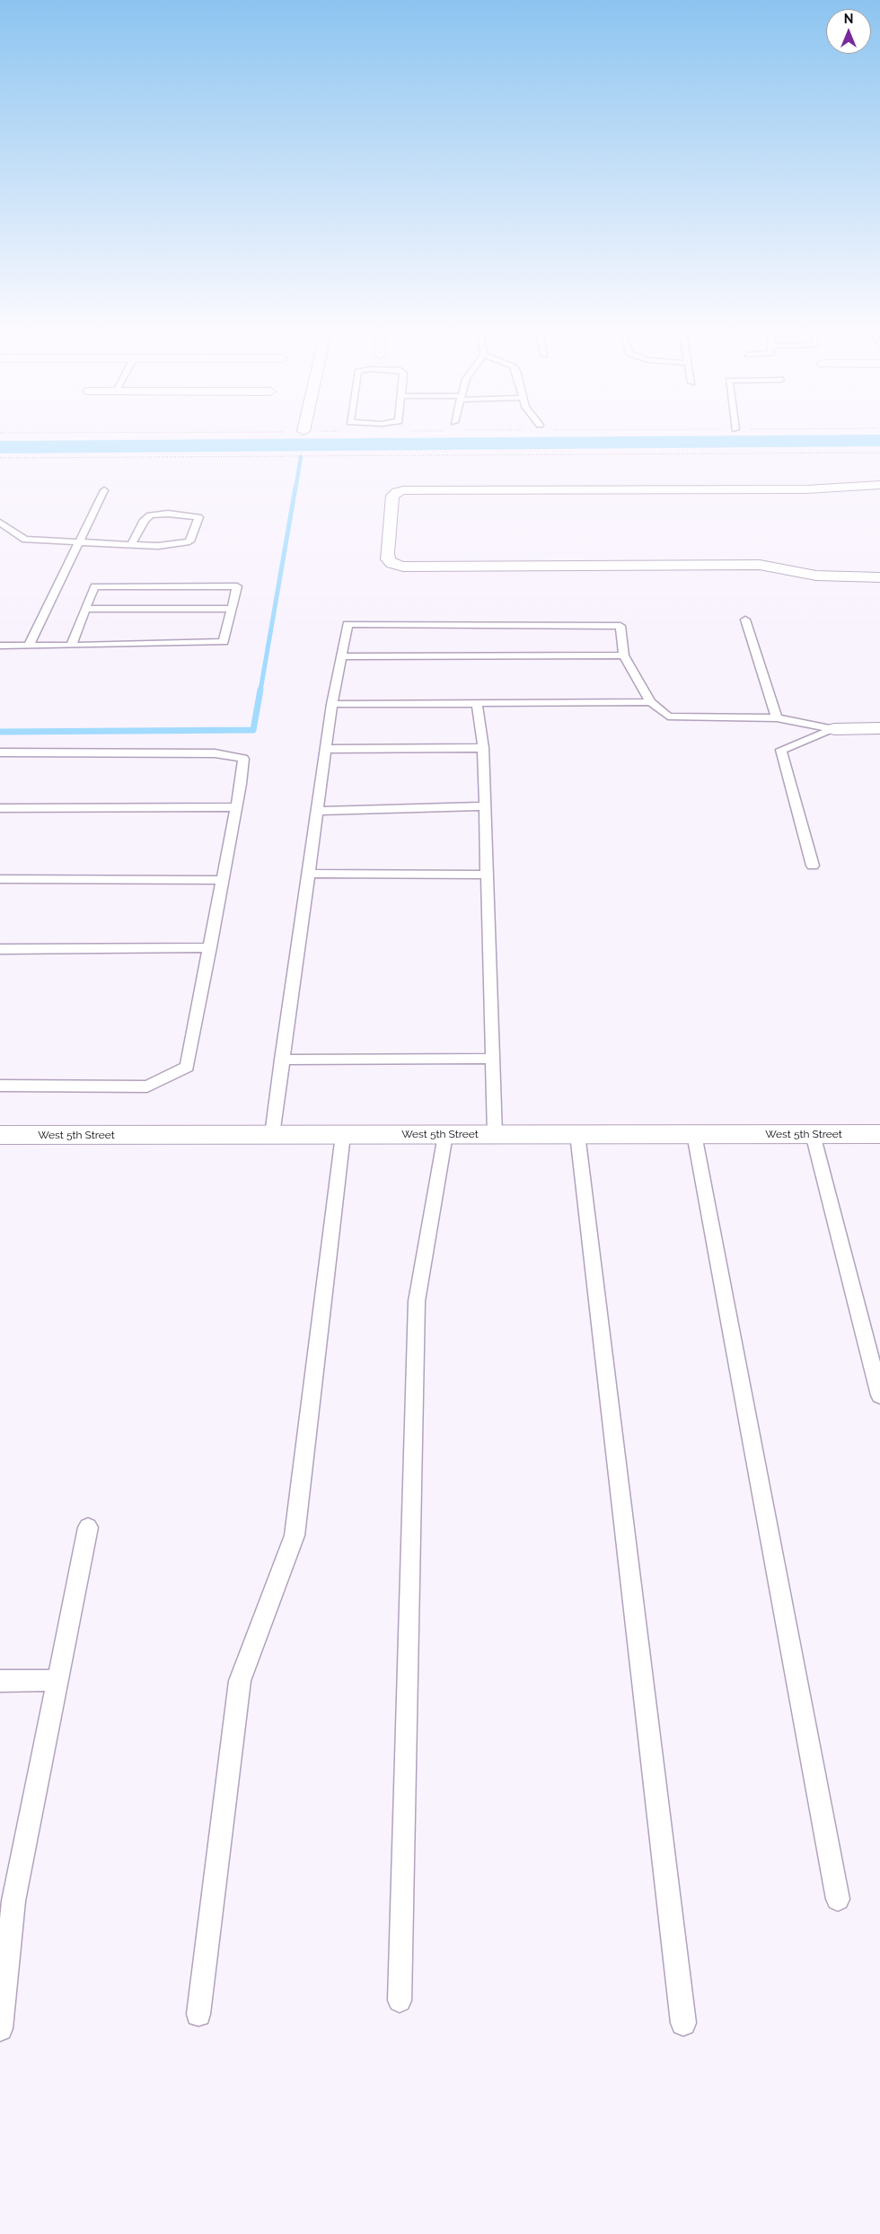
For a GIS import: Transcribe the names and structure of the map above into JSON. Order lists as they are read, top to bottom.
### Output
{
  "streets": {
    "street": ["West 5th Street"]
  },
  "north": "top"
}
